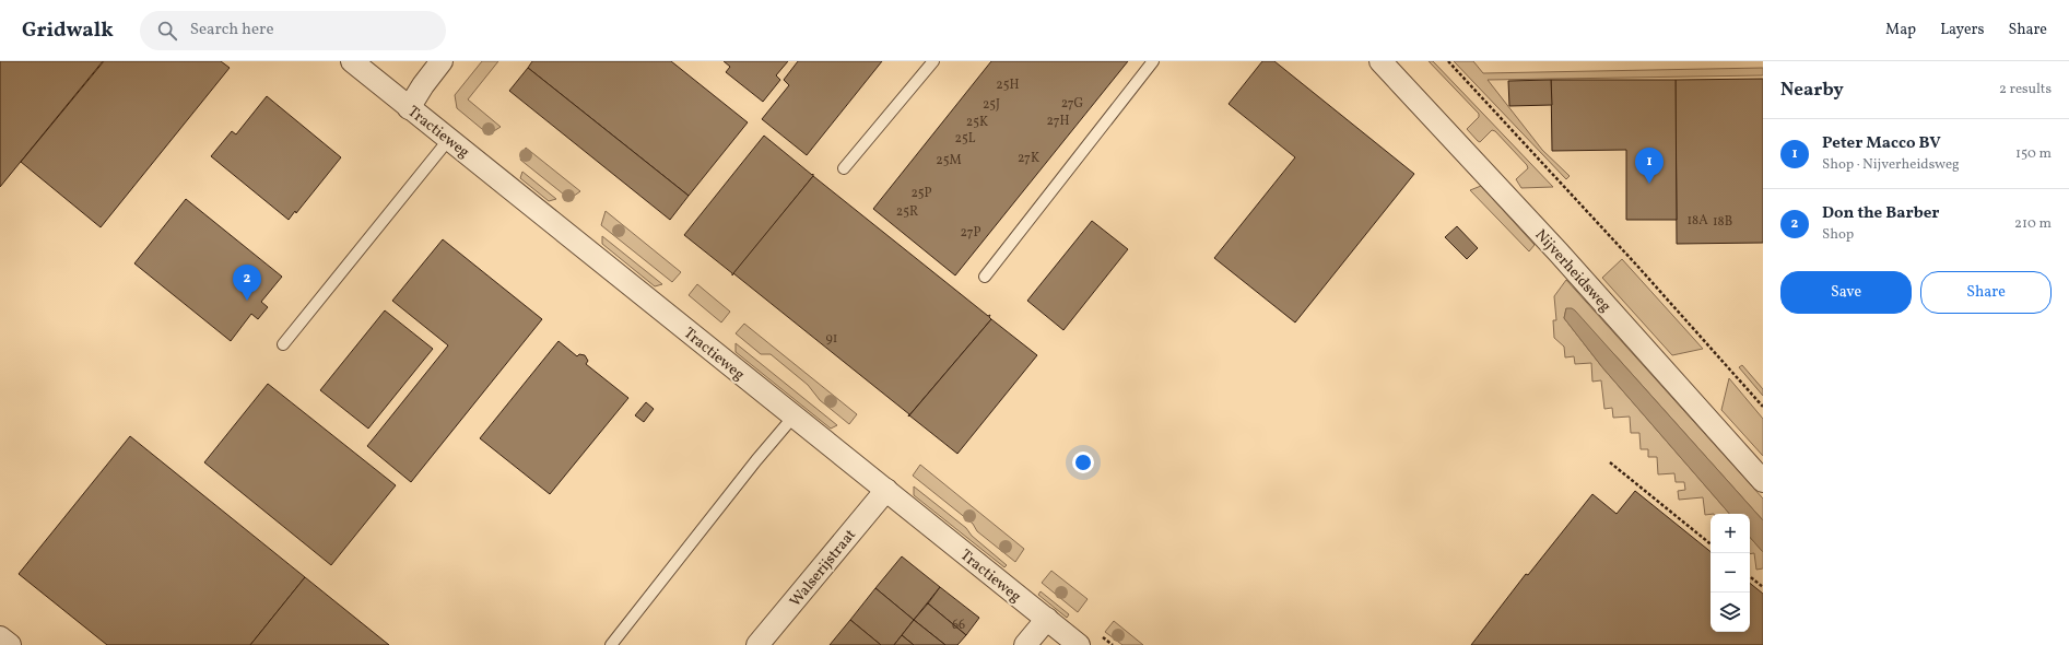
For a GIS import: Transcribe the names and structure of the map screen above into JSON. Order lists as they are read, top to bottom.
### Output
{
  "streets": {
    "street": ["Tractieweg", "Nijverheidsweg", "Walserijstraat"]
  },
  "crossings": [
    ["Tractieweg", "Walserijstraat"]
  ],
  "house_numbers": [
    "25H",
    "27G",
    "25J",
    "27H",
    "25K",
    "25L",
    "27K",
    "25M",
    "25P",
    "25R",
    "18A",
    "18B",
    "27P",
    "91",
    "66"
  ],
  "page": {
    "header": "Gridwalk",
    "search": "Search here",
    "nav": ["Map", "Layers", "Share"],
    "heading": ["Nearby", "2 results"],
    "list": [
      {
        "mark": "1",
        "name": "Peter Macco BV",
        "note": "Shop · Nijverheidsweg",
        "value": "150 m"
      },
      {
        "mark": "2",
        "name": "Don the Barber",
        "note": "Shop",
        "value": "210 m"
      }
    ],
    "pins": ["1", "2"],
    "buttons": ["Save", "Share"],
    "map_buttons": ["+", "−"]
  }
}
